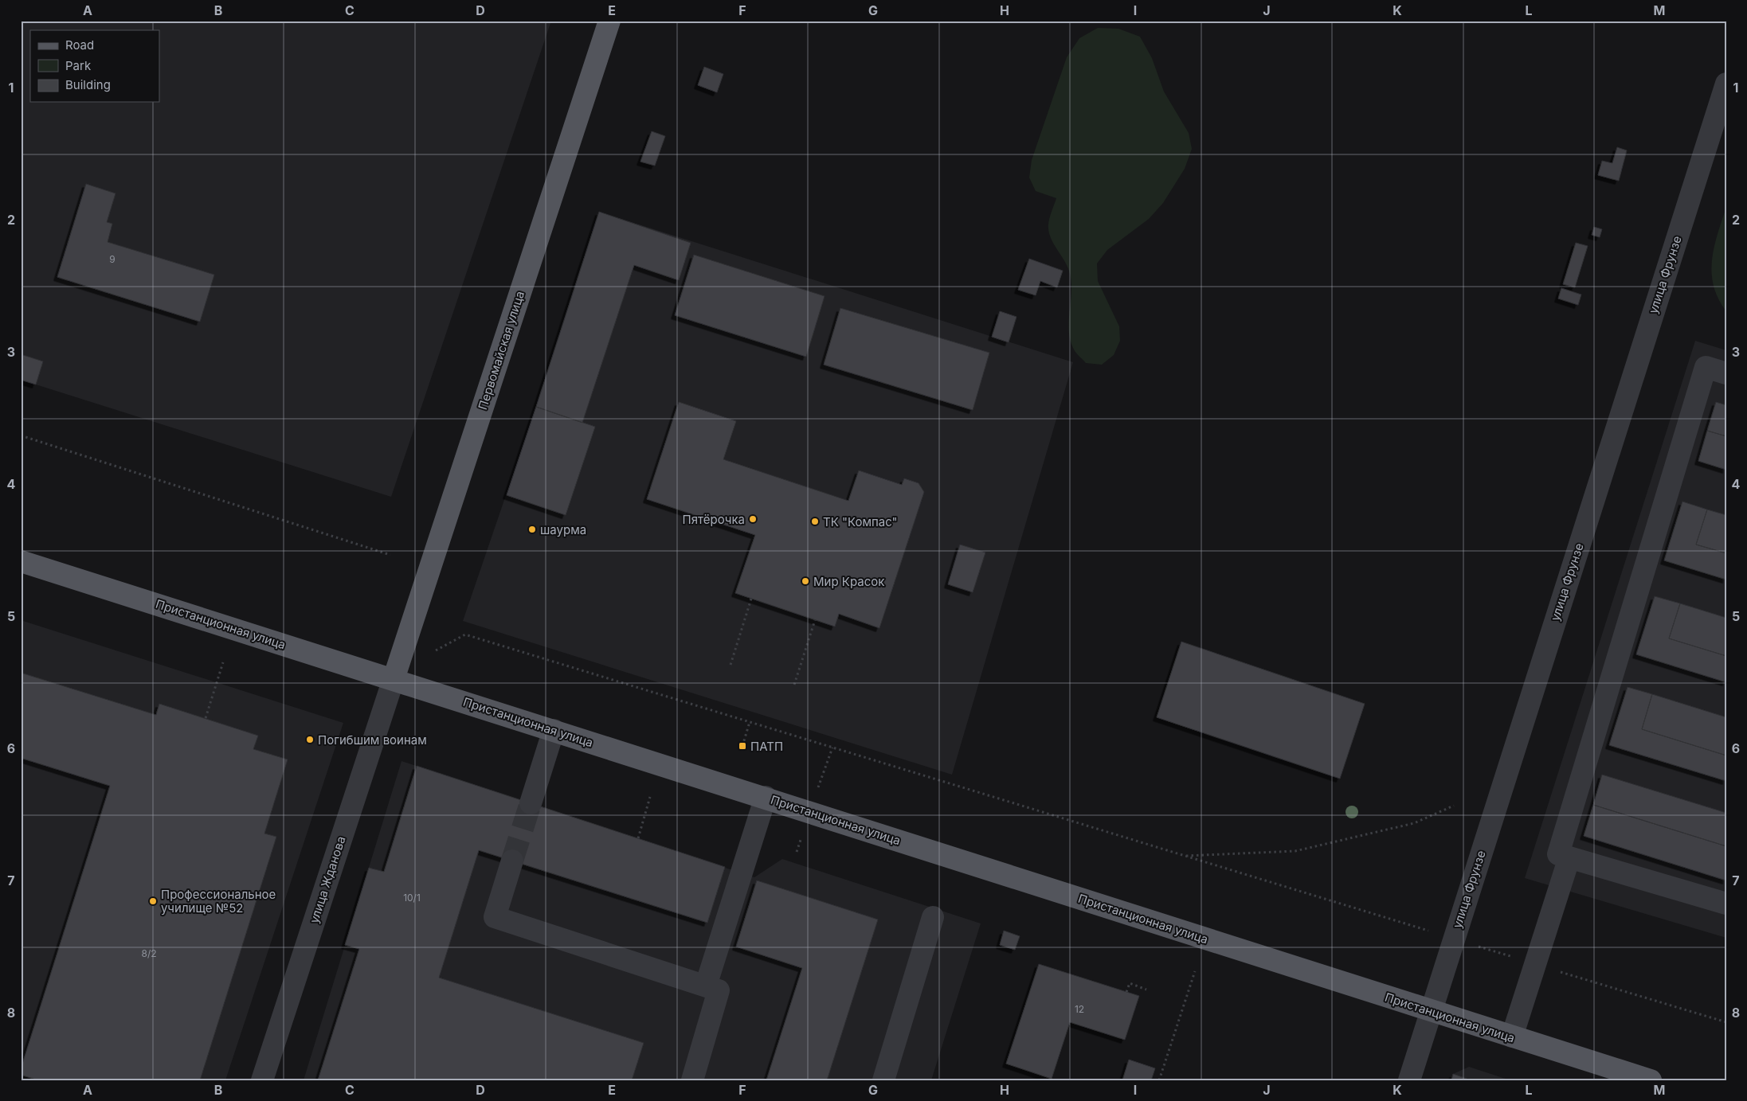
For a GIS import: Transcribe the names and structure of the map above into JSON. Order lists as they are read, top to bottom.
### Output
{
  "streets": {
    "main road": ["Первомайская улица", "Пристанционная улица"],
    "street": ["улица Фрунзе", "улица Жданова"]
  },
  "crossings": [
    ["улица Фрунзе", "Пристанционная улица"],
    ["Первомайская улица", "Пристанционная улица"],
    ["Первомайская улица", "улица Жданова"],
    ["Пристанционная улица", "улица Жданова"]
  ],
  "places": {
    "other": [
      "Пятёрочка",
      "ТК \"Компас\"",
      "шаурма",
      "Мир Красок",
      "Погибшим воинам",
      "Профессиональное училище №52"
    ],
    "transit": ["ПАТП"]
  },
  "house_numbers": [
    "9",
    "10/1",
    "8/2",
    "12"
  ],
  "legend": ["Road", "Park", "Building"],
  "grid": {
    "columns": [
      "A",
      "B",
      "C",
      "D",
      "E",
      "F",
      "G",
      "H",
      "I",
      "J",
      "K",
      "L",
      "M"
    ],
    "rows": [
      "1",
      "2",
      "3",
      "4",
      "5",
      "6",
      "7",
      "8"
    ]
  }
}
